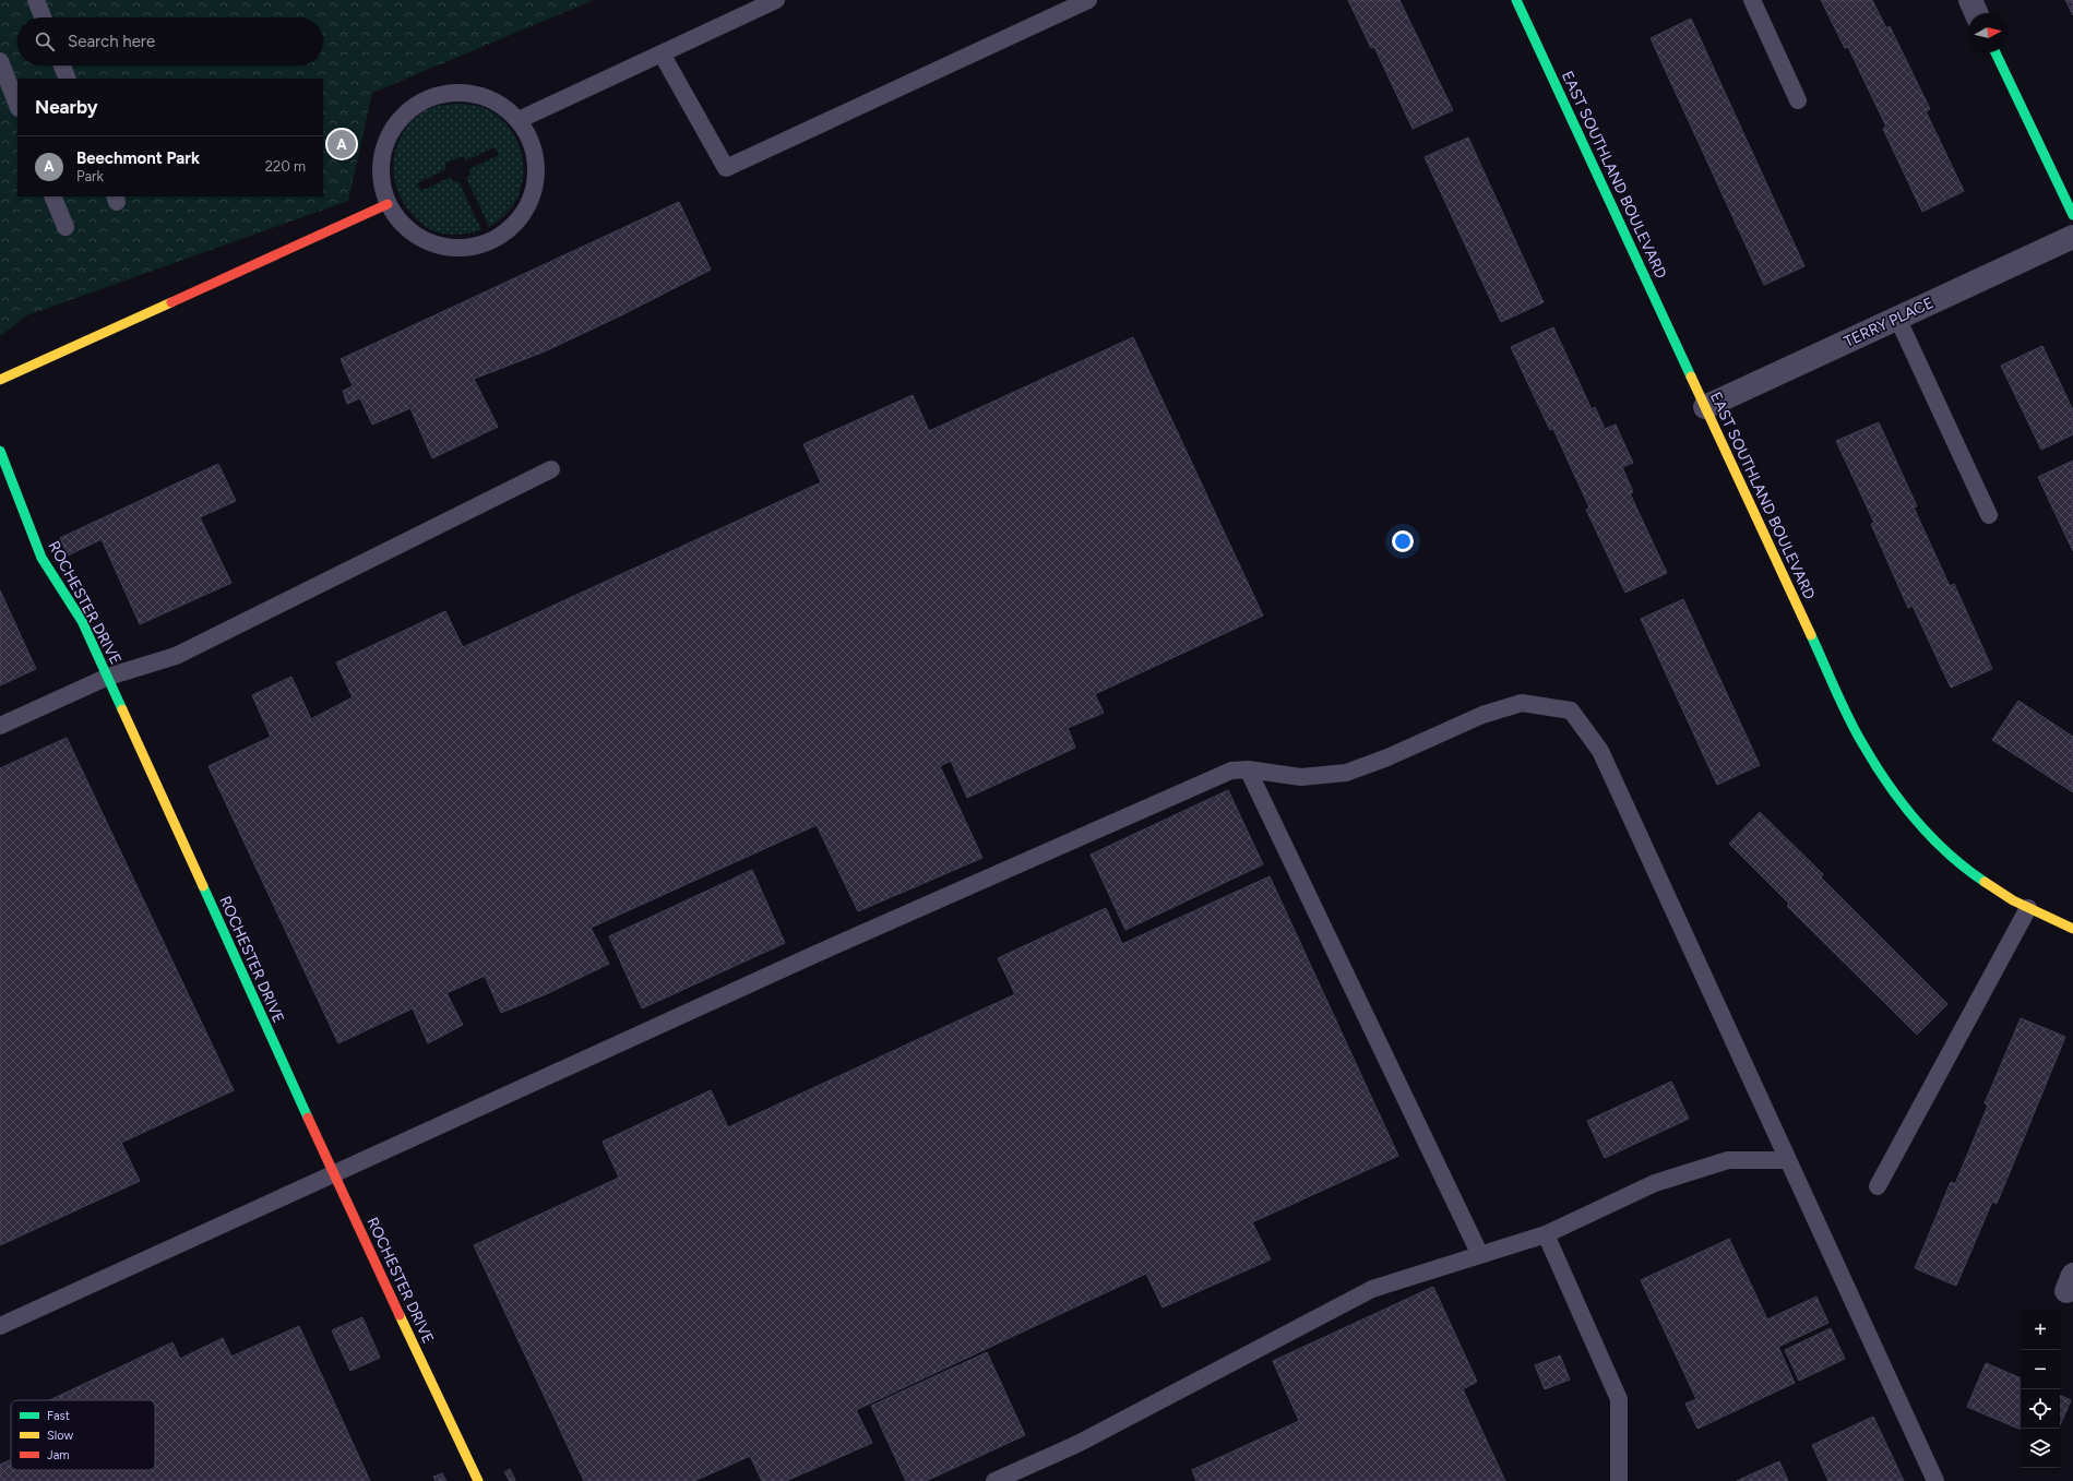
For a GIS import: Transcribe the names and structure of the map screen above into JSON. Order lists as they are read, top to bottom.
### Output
{
  "streets": {
    "street": ["EAST SOUTHLAND BOULEVARD", "TERRY PLACE", "ROCHESTER DRIVE"]
  },
  "crossings": [
    ["EAST SOUTHLAND BOULEVARD", "TERRY PLACE"]
  ],
  "legend": ["Fast", "Slow", "Jam"],
  "north": "right",
  "page": {
    "search": "Search here",
    "heading": "Nearby",
    "pins": "A",
    "list": [
      {
        "mark": "A",
        "name": "Beechmont Park",
        "note": "Park",
        "value": "220 m"
      }
    ],
    "map_buttons": ["+", "−"]
  }
}
